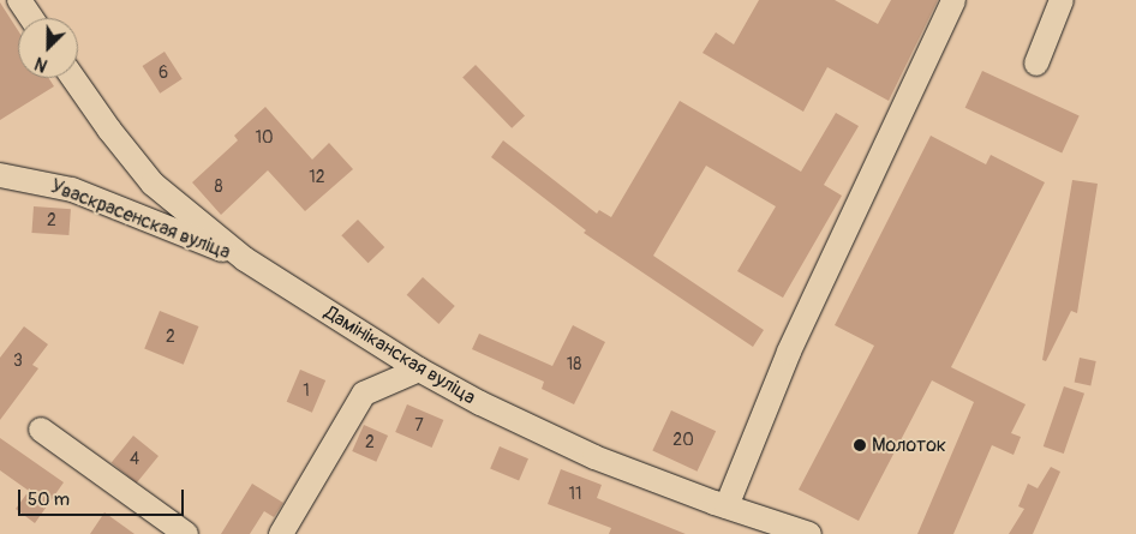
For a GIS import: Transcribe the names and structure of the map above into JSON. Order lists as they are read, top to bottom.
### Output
{
  "streets": {
    "street": ["Уваскрасенская вуліца", "Дамініканская вуліца"]
  },
  "crossings": [
    ["Уваскрасенская вуліца", "Дамініканская вуліца"]
  ],
  "places": ["Молоток"],
  "house_numbers": [
    "6",
    "10",
    "12",
    "8",
    "2",
    "2",
    "3",
    "18",
    "1",
    "7",
    "20",
    "2",
    "4",
    "11"
  ],
  "scale_bar": "50 m",
  "north": "bottom left"
}
